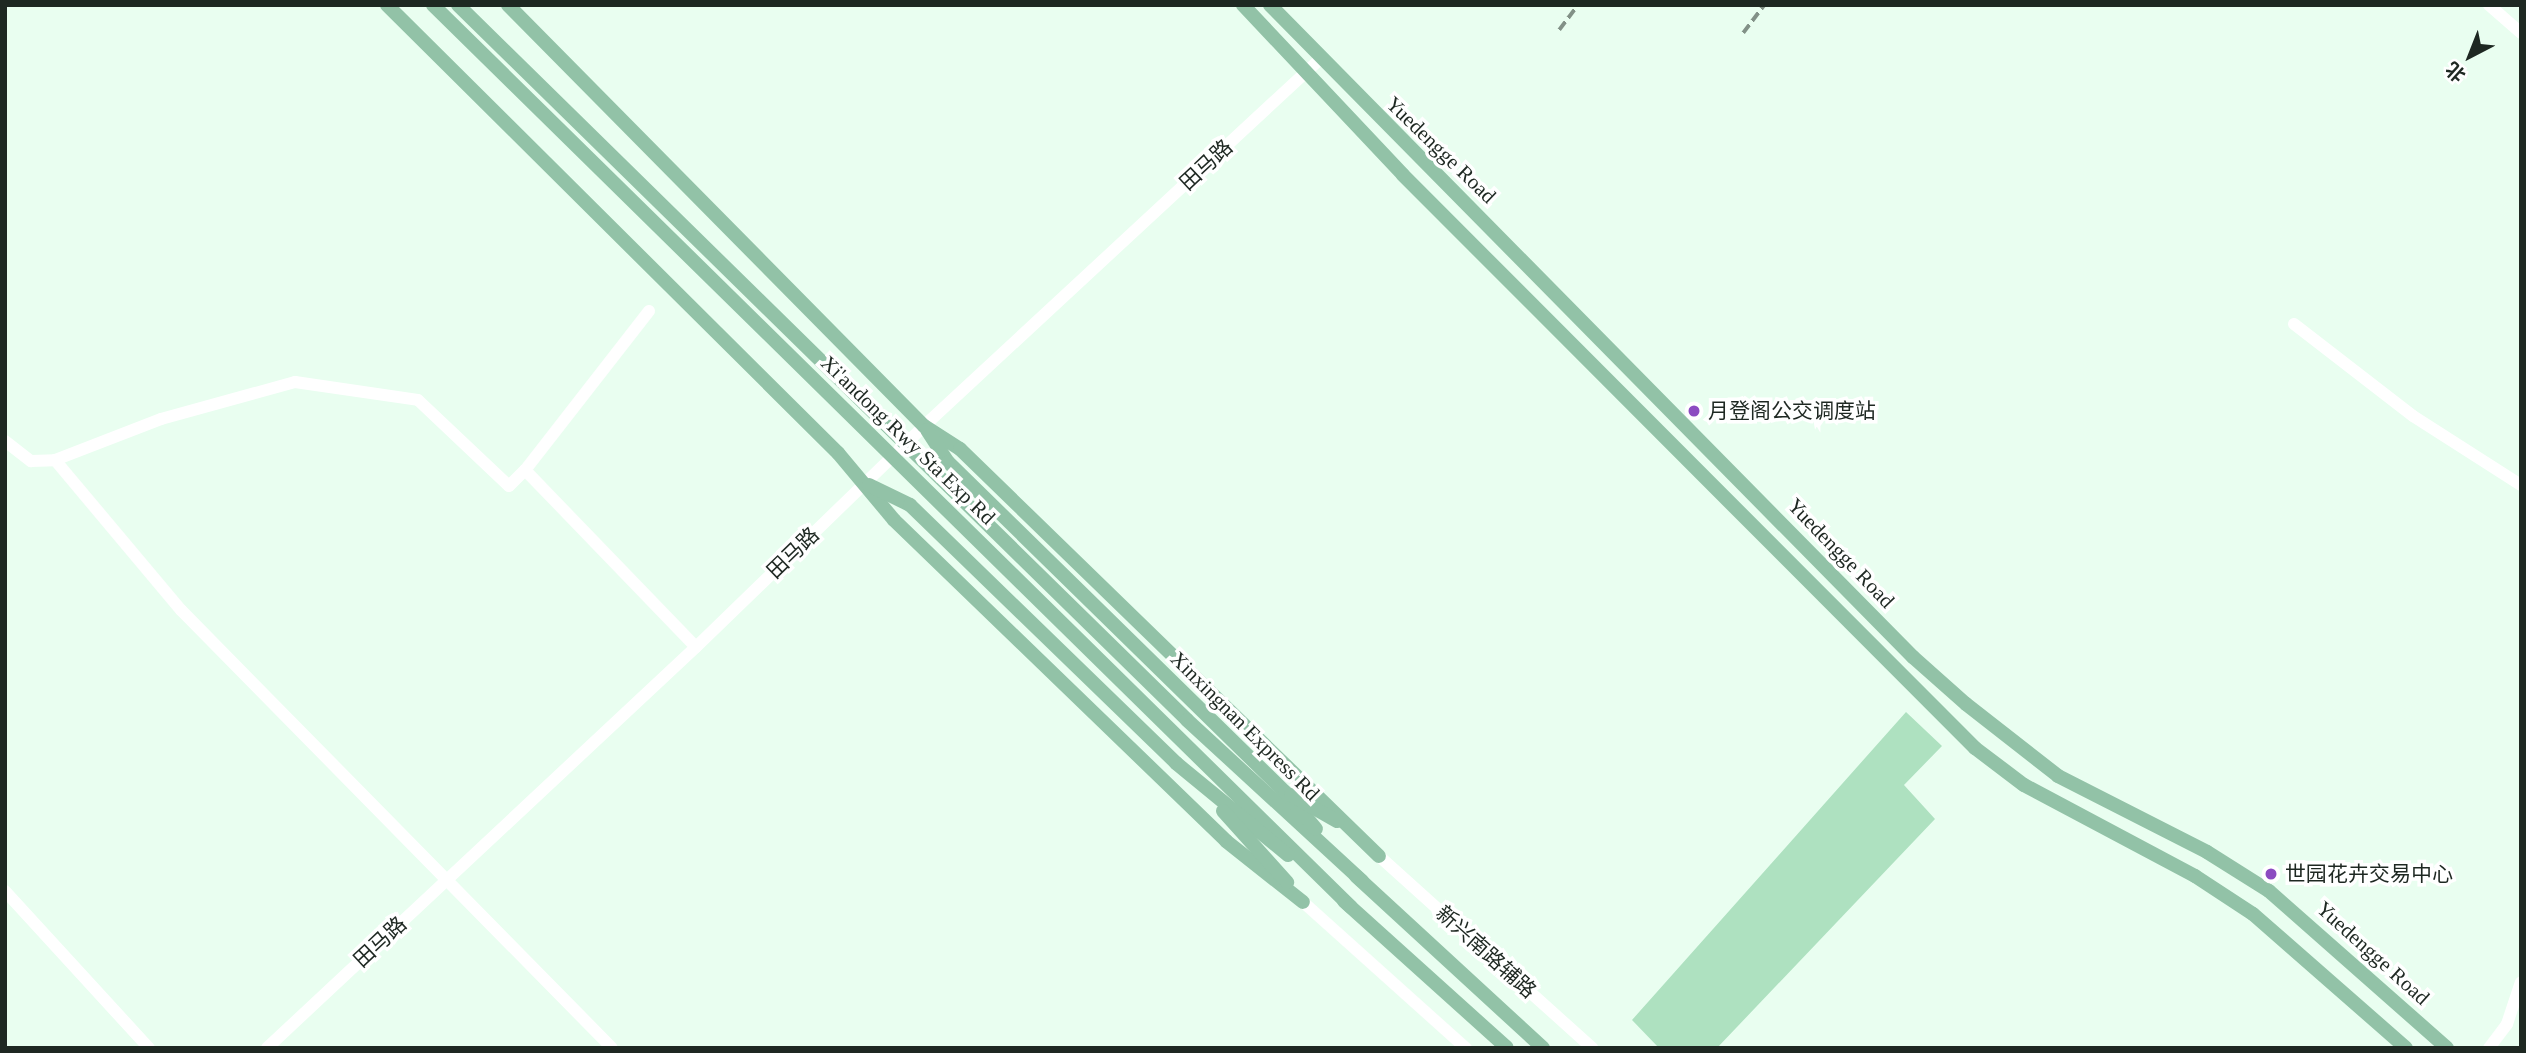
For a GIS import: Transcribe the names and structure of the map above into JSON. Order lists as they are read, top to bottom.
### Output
{
  "streets": {
    "main road": ["Yuedengge Road", "Xi'andong Rwy Sta Exp Rd", "Xinxingnan Express Rd"],
    "street": ["田马路", "新兴南路辅路"]
  },
  "crossings": [
    ["Yuedengge Road", "田马路"],
    ["田马路", "Xinxingnan Express Rd"],
    ["Xi'andong Rwy Sta Exp Rd", "Xinxingnan Express Rd"]
  ],
  "places": ["月登阁公交调度站", "世园花卉交易中心"],
  "north": "bottom left"
}
